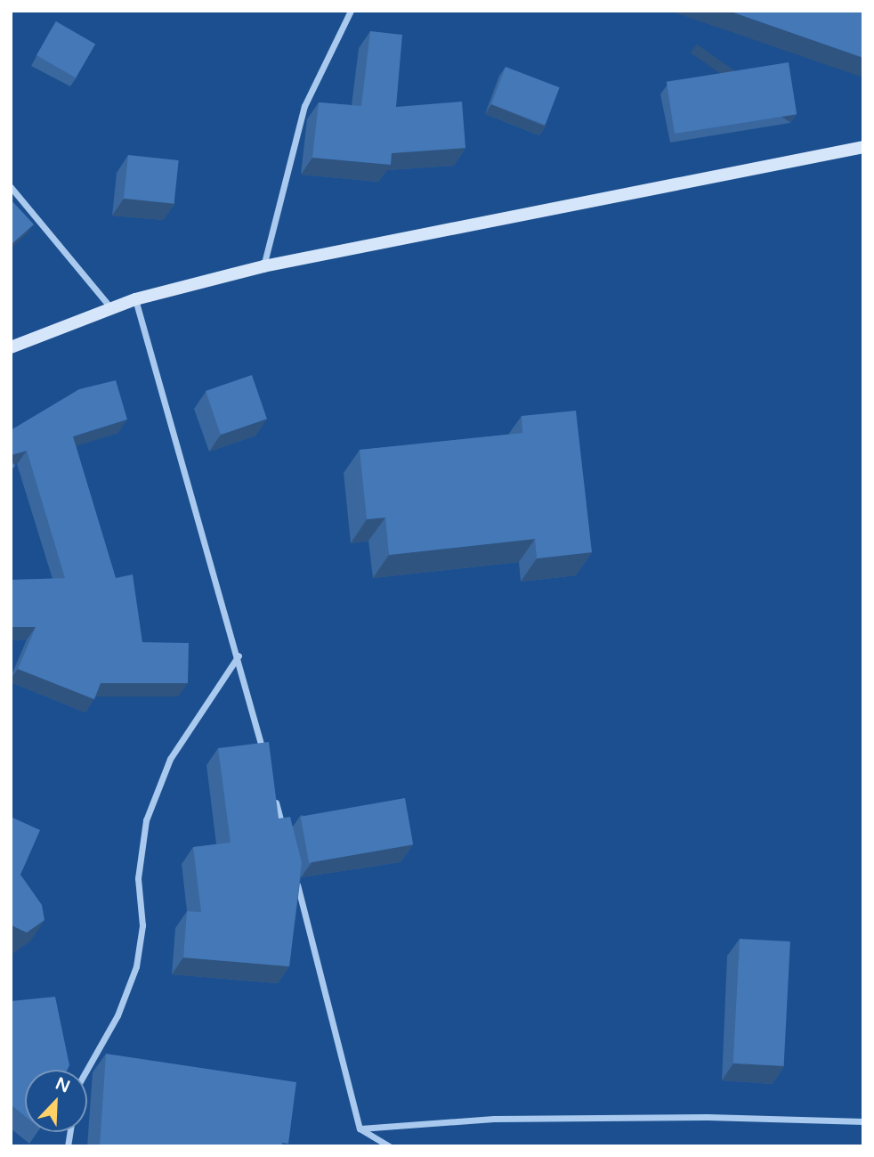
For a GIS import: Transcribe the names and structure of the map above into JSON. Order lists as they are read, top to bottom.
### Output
{
  "north": "top right"
}
